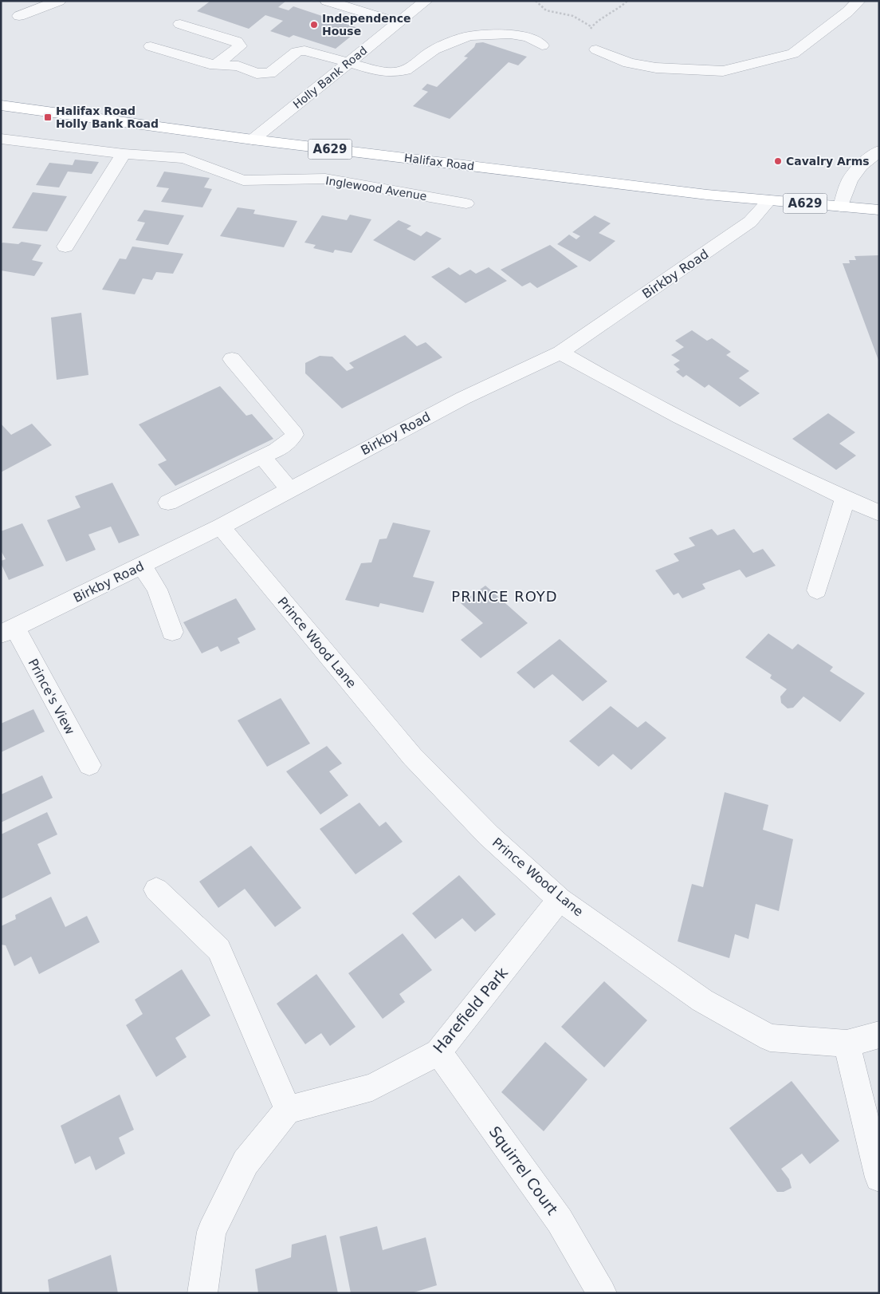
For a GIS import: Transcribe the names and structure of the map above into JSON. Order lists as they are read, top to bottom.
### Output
{
  "streets": {
    "highway": ["A629", "Halifax Road"],
    "street": [
      "Holly Bank Road",
      "Inglewood Avenue",
      "Birkby Road",
      "Prince Wood Lane",
      "Prince's View",
      "Harefield Park",
      "Squirrel Court"
    ]
  },
  "crossings": [
    ["Holly Bank Road", "Halifax Road"],
    ["Halifax Road", "Birkby Road"],
    ["Birkby Road", "Prince Wood Lane"],
    ["Birkby Road", "Prince's View"],
    ["Prince Wood Lane", "Harefield Park"],
    ["Harefield Park", "Squirrel Court"]
  ],
  "districts": ["PRINCE ROYD"],
  "places": {
    "other": ["Independence House", "Cavalry Arms"],
    "transit": ["Halifax Road Holly Bank Road"]
  }
}
